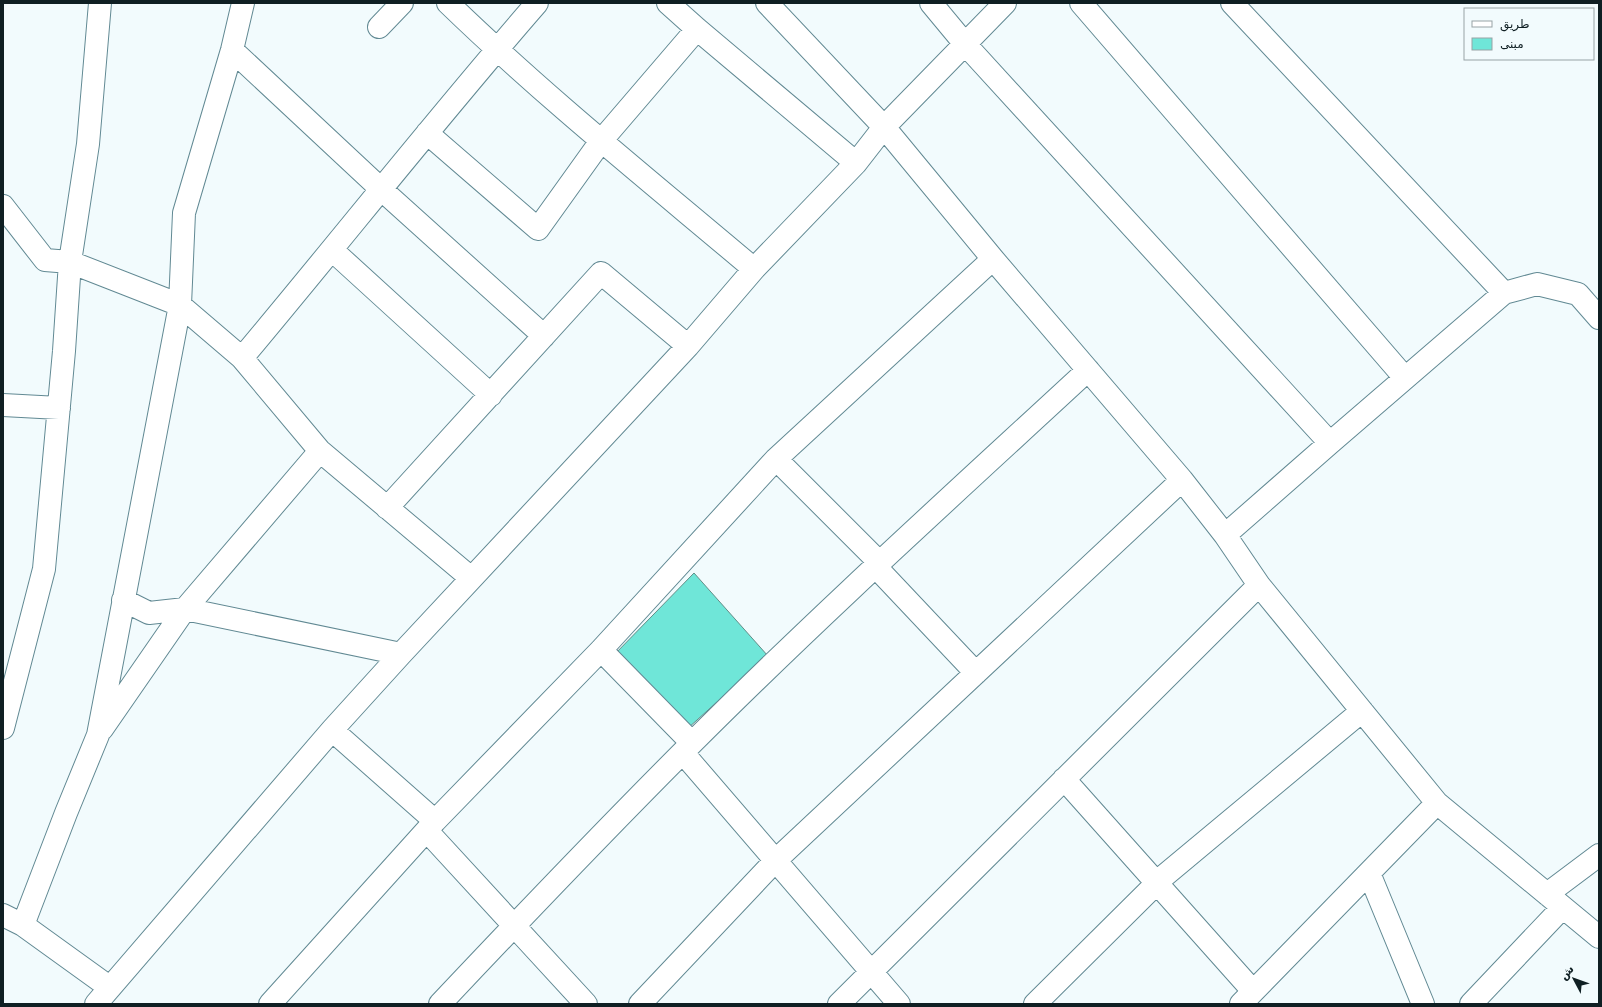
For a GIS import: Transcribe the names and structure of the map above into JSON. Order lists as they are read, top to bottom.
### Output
{
  "legend": ["طريق", "مبنى"],
  "north": "top left"
}
